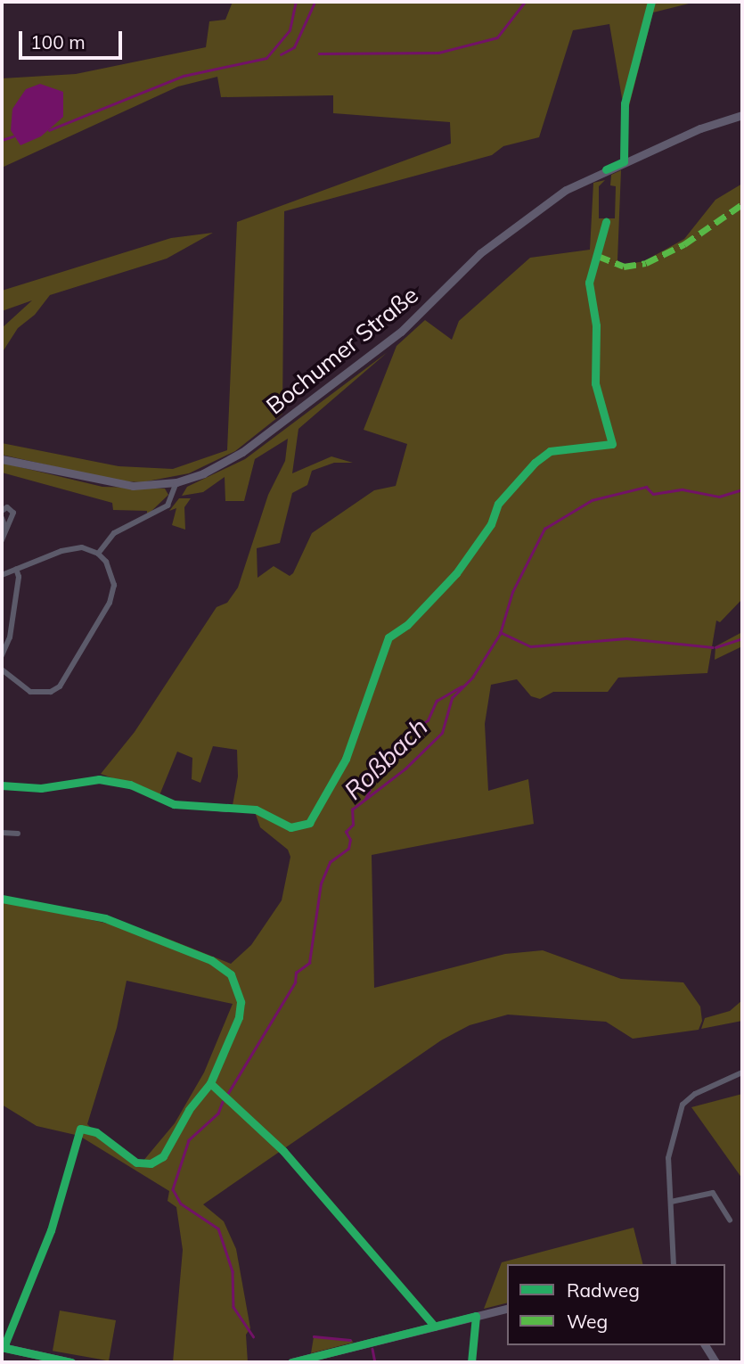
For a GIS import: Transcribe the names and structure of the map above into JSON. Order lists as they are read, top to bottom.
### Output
{
  "streets": {
    "main road": ["Bochumer Straße"]
  },
  "water": ["Roßbach"],
  "legend": ["Radweg", "Weg"],
  "scale_bar": "100 m"
}
